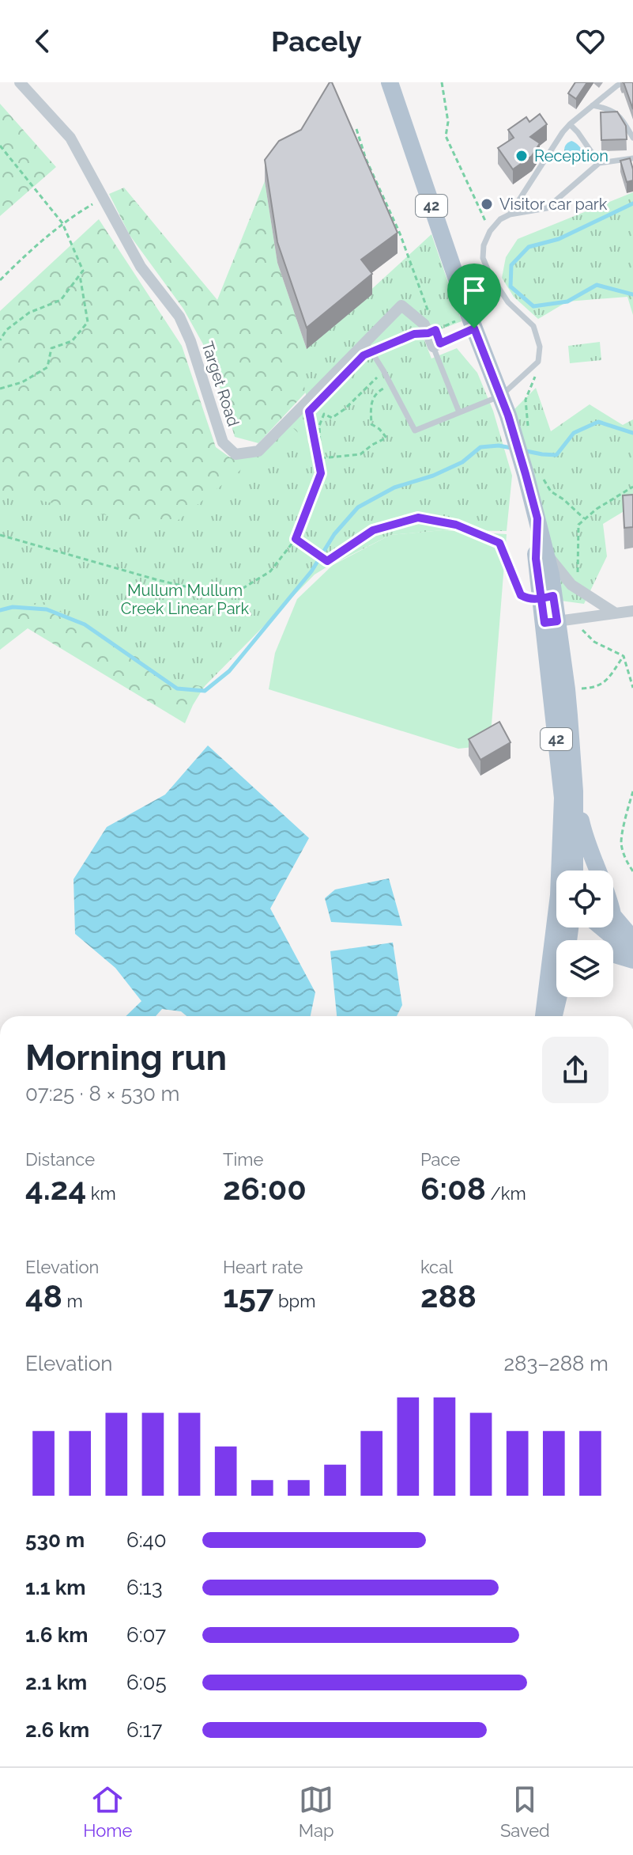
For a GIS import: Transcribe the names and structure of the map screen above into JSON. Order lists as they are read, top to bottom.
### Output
{
  "streets": {
    "main road": ["42"],
    "street": ["Target Road"]
  },
  "parks": ["Mullum Mullum Creek Linear Park"],
  "places": ["Reception", "Visitor car park"],
  "page": {
    "header": "Pacely",
    "heading": ["Morning run", "07:25 · 8 × 530 m"],
    "stats": [
      ["Distance", "4.24 km"],
      ["Time", "26:00"],
      ["Pace", "6:08 /km"],
      ["Elevation", "48 m"],
      ["Heart rate", "157 bpm"],
      ["kcal", "288"]
    ],
    "chart": ["Elevation", "283–288 m"],
    "list": [
      {
        "name": "530 m",
        "note": "6:40"
      },
      {
        "name": "1.1 km",
        "note": "6:13"
      },
      {
        "name": "1.6 km",
        "note": "6:07"
      },
      {
        "name": "2.1 km",
        "note": "6:05"
      },
      {
        "name": "2.6 km",
        "note": "6:17"
      }
    ],
    "tabs": ["Home", "Map", "Saved"]
  }
}
